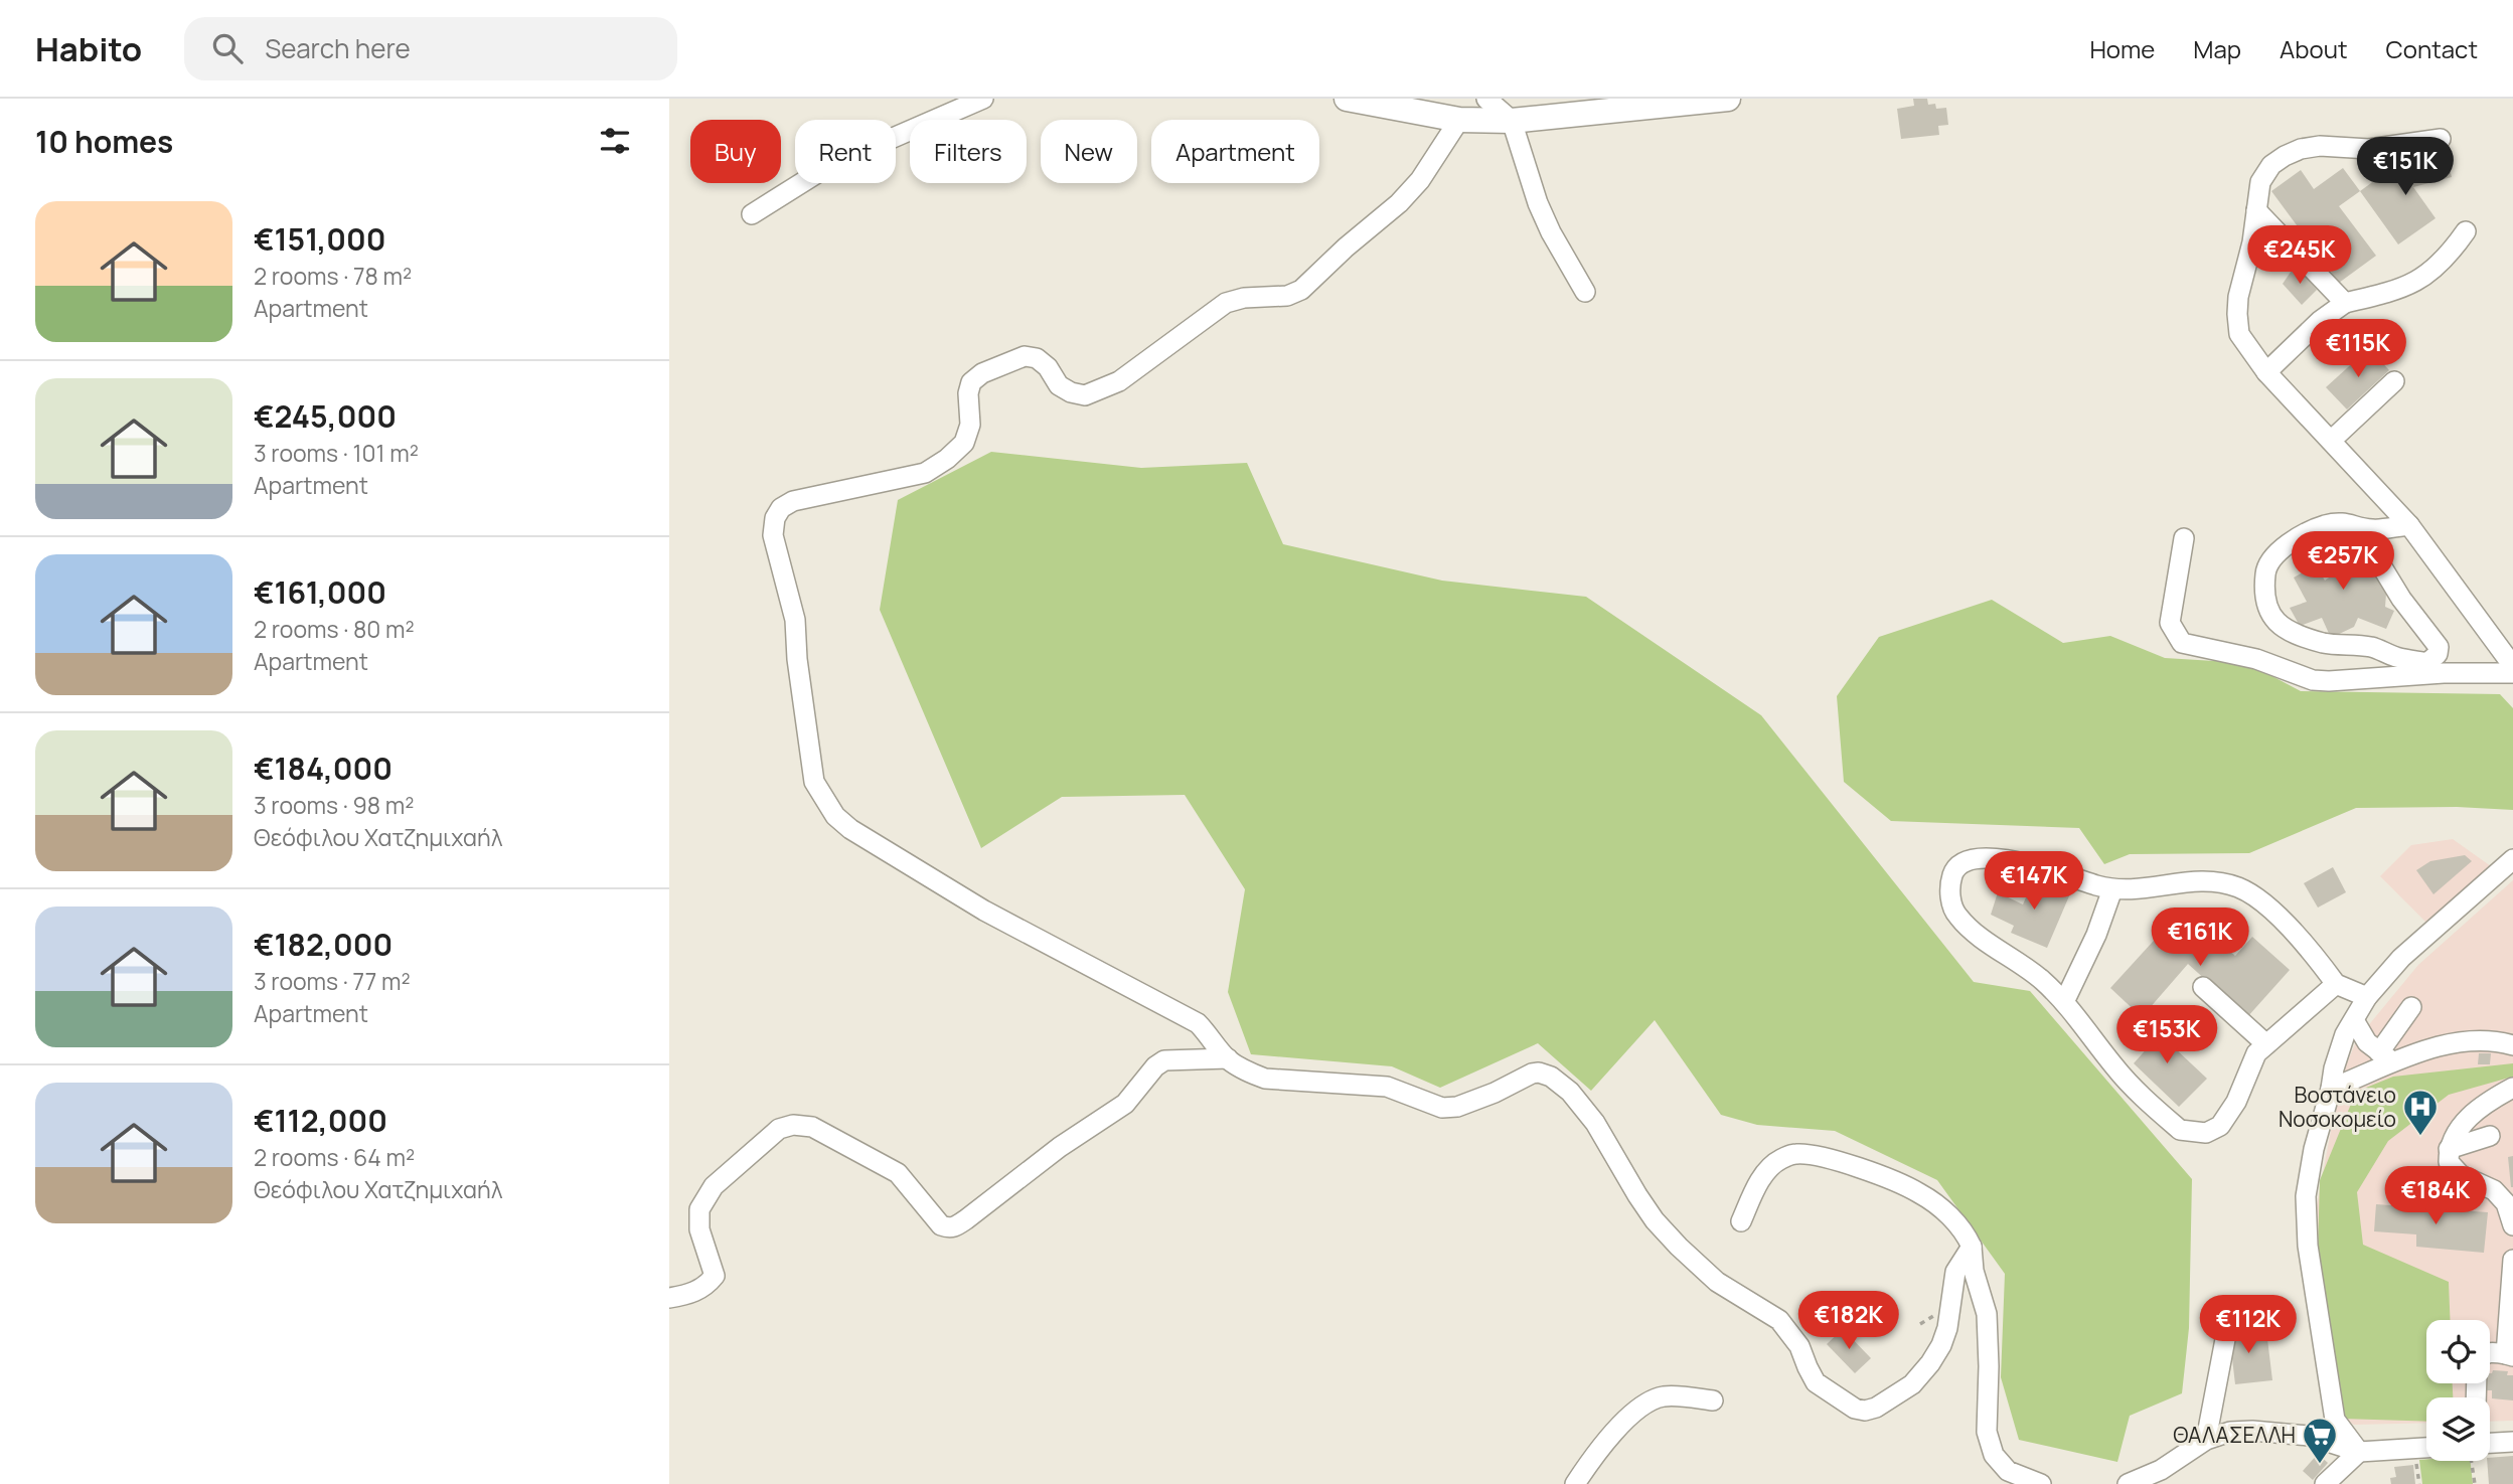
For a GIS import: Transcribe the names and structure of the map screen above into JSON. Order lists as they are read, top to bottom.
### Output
{
  "places": {
    "hospital": ["Βοστάνειο Νοσοκομείο"],
    "supermarket": ["ΘΑΛΑΣΕΛΛΗ"]
  },
  "page": {
    "header": "Habito",
    "search": "Search here",
    "nav": [
      "Home",
      "Map",
      "About",
      "Contact"
    ],
    "heading": "10 homes",
    "chip": [
      "Buy",
      "Rent",
      "Filters",
      "New",
      "Apartment"
    ],
    "price": [
      "€151K",
      "€245K",
      "€115K",
      "€257K",
      "€147K",
      "€161K",
      "€153K",
      "€184K",
      "€182K",
      "€112K"
    ],
    "list": [
      {
        "name": "€151,000",
        "note": "2 rooms · 78 m² · Apartment"
      },
      {
        "name": "€245,000",
        "note": "3 rooms · 101 m² · Apartment"
      },
      {
        "name": "€161,000",
        "note": "2 rooms · 80 m² · Apartment"
      },
      {
        "name": "€184,000",
        "note": "3 rooms · 98 m² · Θεόφιλου Χατζημιχαήλ"
      },
      {
        "name": "€182,000",
        "note": "3 rooms · 77 m² · Apartment"
      },
      {
        "name": "€112,000",
        "note": "2 rooms · 64 m² · Θεόφιλου Χατζημιχαήλ"
      }
    ]
  }
}
